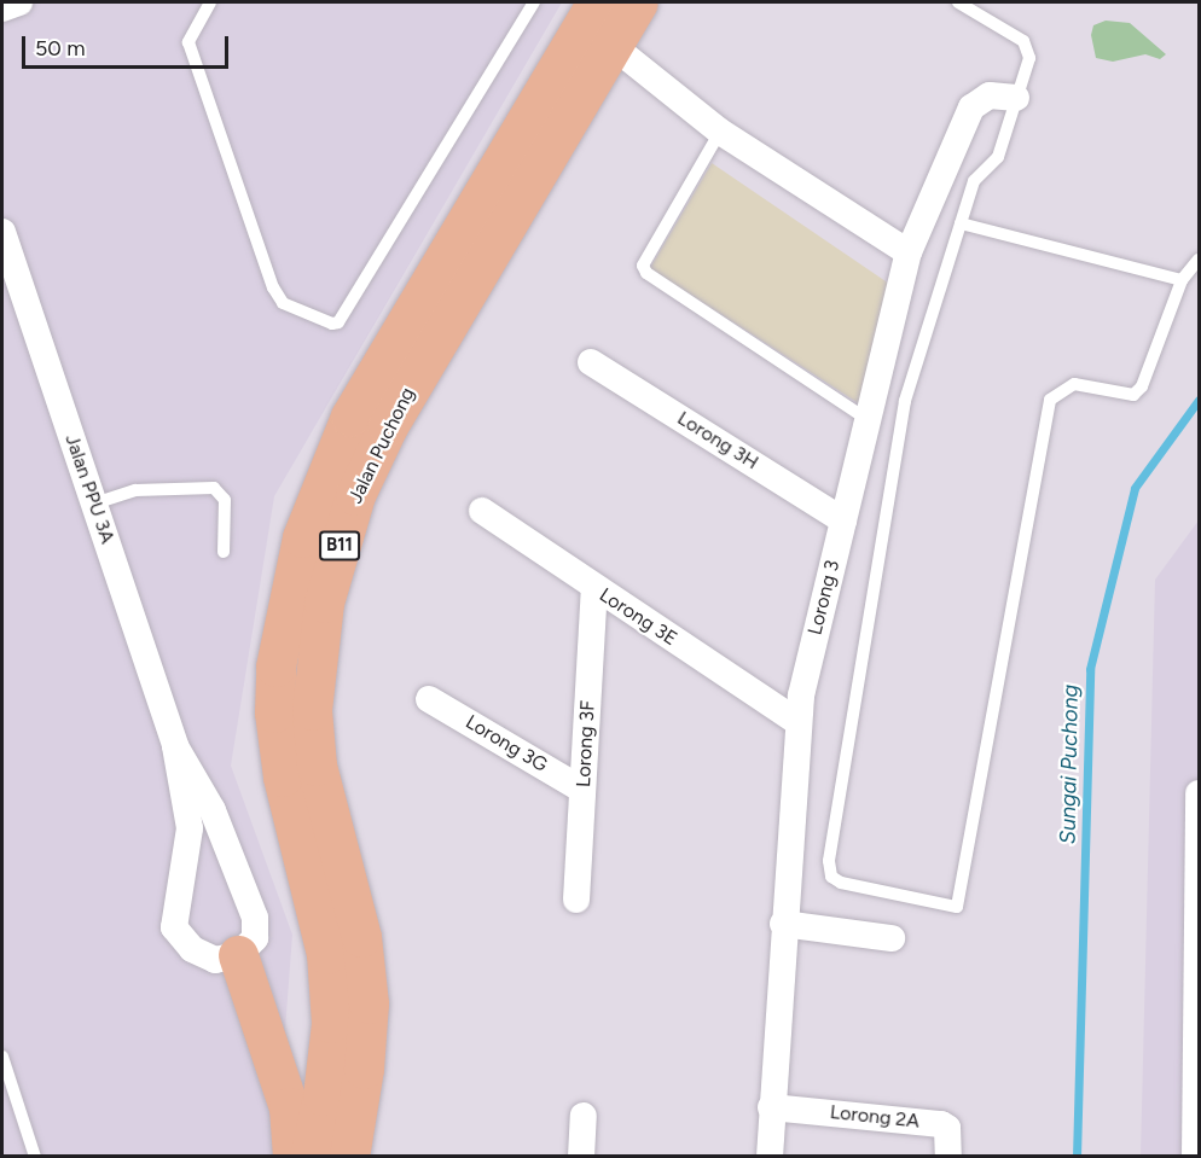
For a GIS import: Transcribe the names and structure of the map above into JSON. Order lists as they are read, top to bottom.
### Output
{
  "streets": {
    "main road": ["Jalan Puchong", "B11"],
    "street": [
      "Lorong 3H",
      "Jalan PPU 3A",
      "Lorong 3",
      "Lorong 3E",
      "Lorong 3G",
      "Lorong 3F",
      "Lorong 2A"
    ]
  },
  "crossings": [
    ["Lorong 3H", "Lorong 3"],
    ["Lorong 3", "Lorong 3E"],
    ["Lorong 3", "Lorong 2A"],
    ["Lorong 3E", "Lorong 3F"],
    ["Lorong 3G", "Lorong 3F"]
  ],
  "water": ["Sungai Puchong"],
  "scale_bar": "50 m"
}
